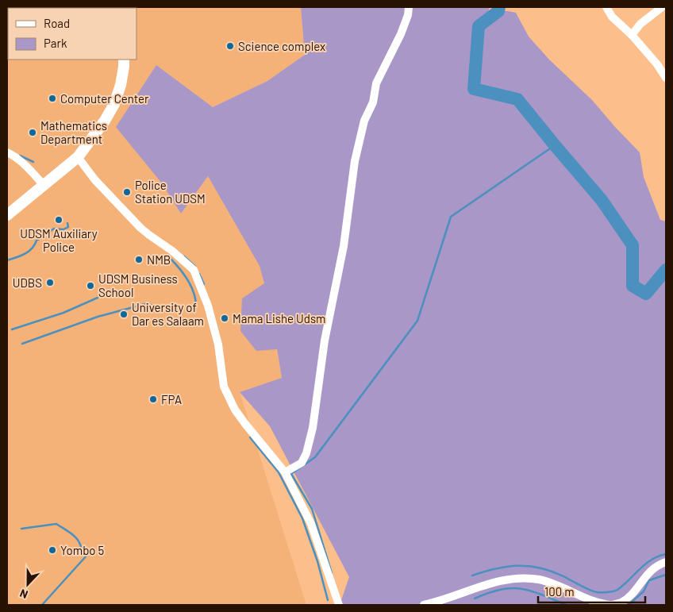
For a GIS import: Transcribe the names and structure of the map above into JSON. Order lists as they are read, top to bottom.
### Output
{
  "places": [
    "Science complex",
    "Computer Center",
    "Mathematics Department",
    "Police Station UDSM",
    "UDSM Auxiliary Police",
    "NMB",
    "UDBS",
    "UDSM Business School",
    "University of Dar es Salaam",
    "Mama Lishe Udsm",
    "FPA",
    "Yombo 5"
  ],
  "legend": ["Road", "Park"],
  "scale_bar": "100 m",
  "north": "bottom"
}
